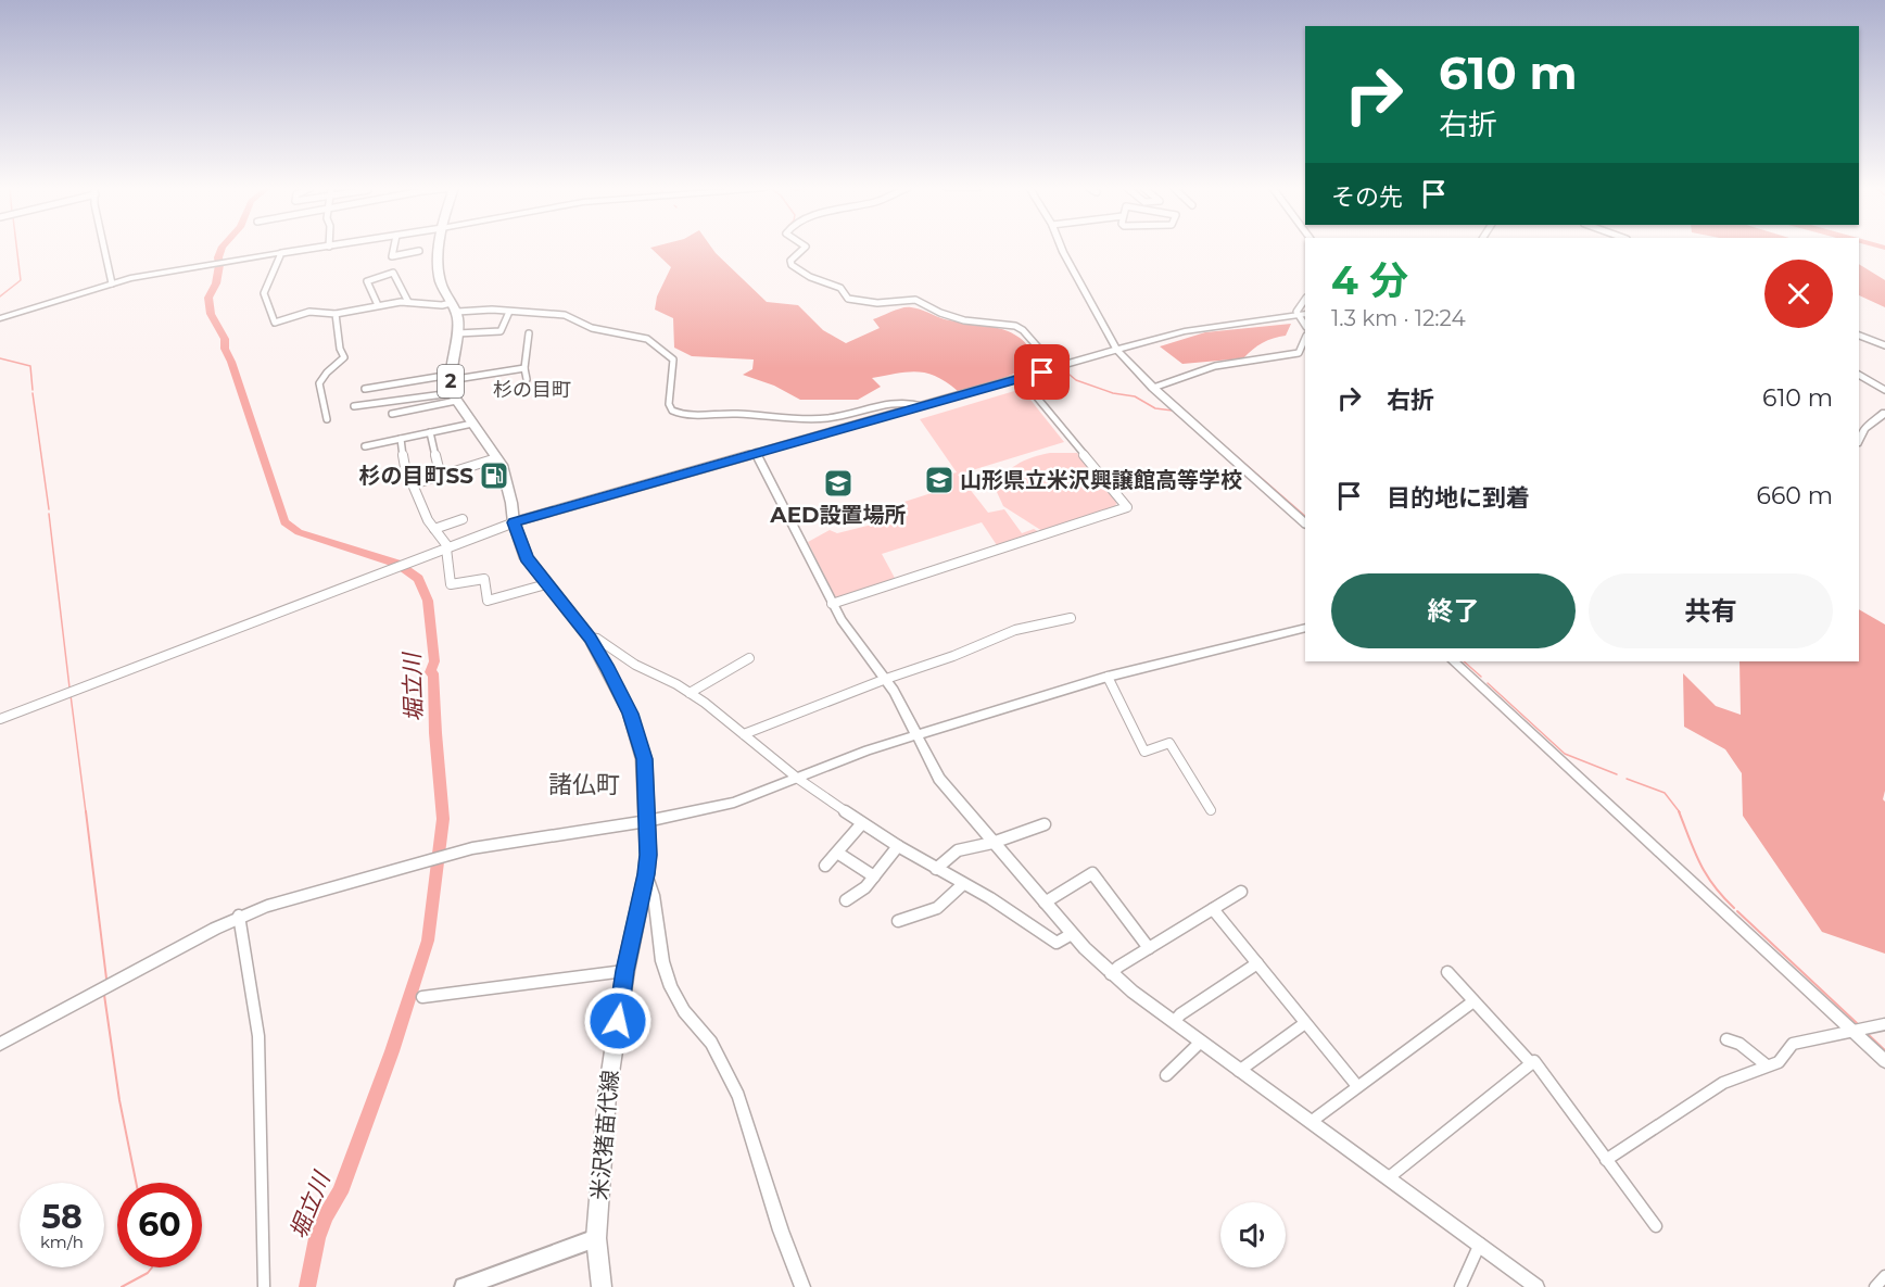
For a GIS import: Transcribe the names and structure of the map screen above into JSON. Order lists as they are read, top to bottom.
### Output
{
  "streets": {
    "main road": ["2", "米沢猪苗代線"]
  },
  "districts": ["杉の目町", "諸仏町"],
  "water": ["堀立川"],
  "places": {
    "fuel station": ["杉の目町SS"],
    "school or university": ["山形県立米沢興譲館高等学校", "AED設置場所"]
  },
  "page": {
    "turn": ["610 m", "右折"],
    "then": "その先",
    "heading": ["4 分", "1.3 km · 12:24"],
    "list": [
      {
        "name": "右折",
        "value": "610 m"
      },
      {
        "name": "目的地に到着",
        "value": "660 m"
      }
    ],
    "buttons": ["終了", "共有"],
    "speed": "58 km/h",
    "limit": "60"
  }
}
